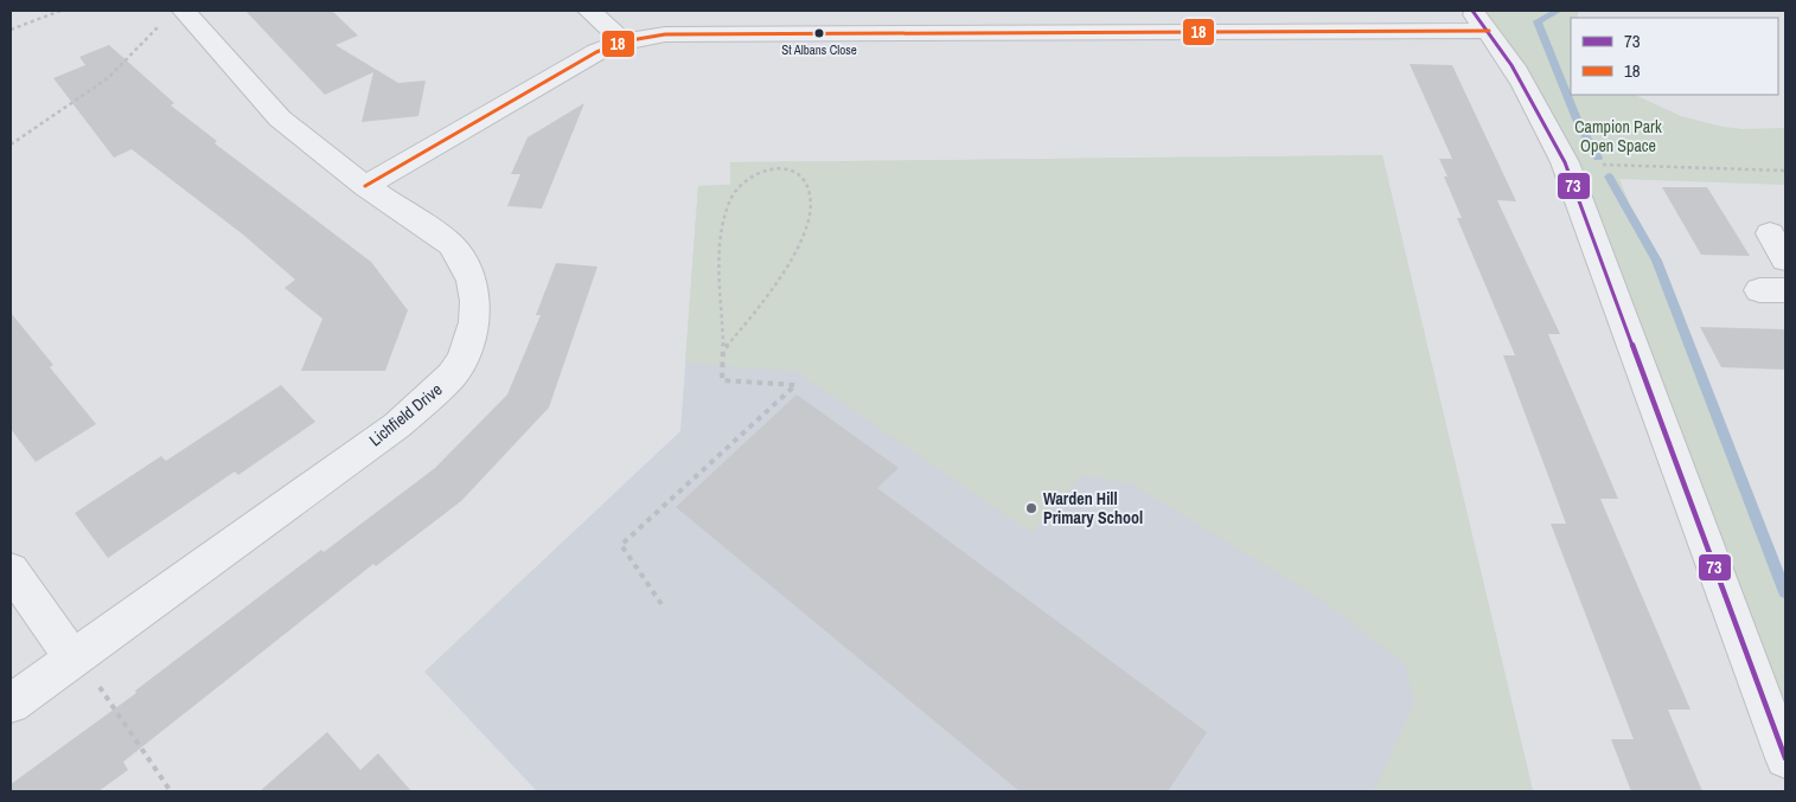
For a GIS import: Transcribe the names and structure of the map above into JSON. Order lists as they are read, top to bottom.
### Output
{
  "streets": {
    "street": ["Lichfield Drive"]
  },
  "parks": ["Campion Park Open Space"],
  "places": ["St Albans Close", "Warden Hill Primary School"],
  "lines": ["transit line 73", "transit line 18"],
  "legend": ["73", "18"]
}
